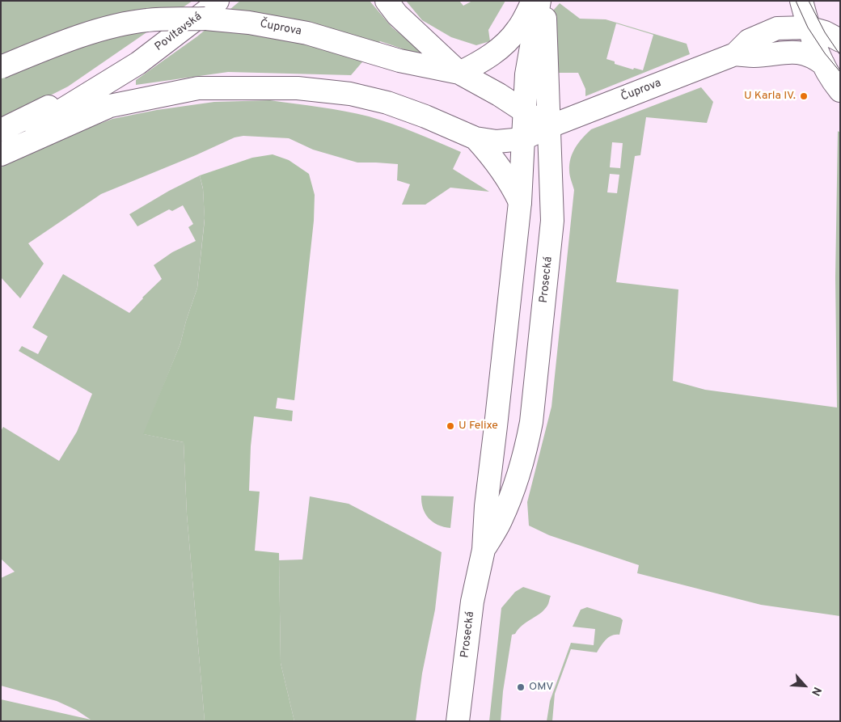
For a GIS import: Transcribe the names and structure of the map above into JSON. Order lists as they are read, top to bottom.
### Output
{
  "streets": {
    "main road": ["Čuprova", "Povltavská", "Prosecká"]
  },
  "crossings": [
    ["Čuprova", "Prosecká"]
  ],
  "places": ["U Karla IV.", "U Felixe", "OMV"],
  "north": "bottom right"
}
